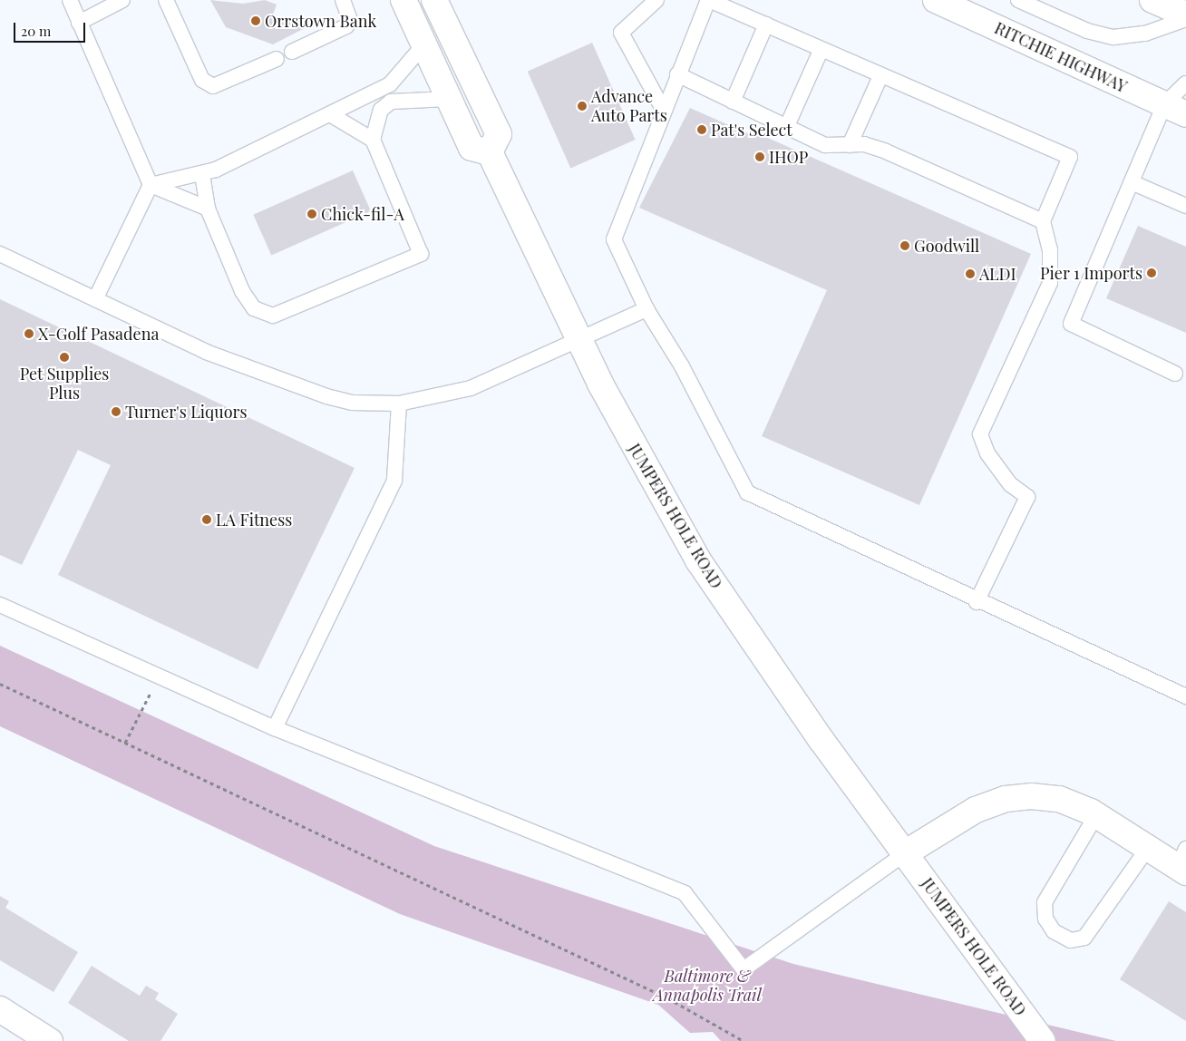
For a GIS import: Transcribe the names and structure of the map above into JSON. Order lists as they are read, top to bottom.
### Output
{
  "streets": {
    "main road": ["RITCHIE HIGHWAY", "JUMPERS HOLE ROAD"]
  },
  "parks": ["Baltimore & Annapolis Trail"],
  "places": [
    "Orrstown Bank",
    "Advance Auto Parts",
    "Pat's Select",
    "IHOP",
    "Chick-fil-A",
    "Goodwill",
    "Pier 1 Imports",
    "ALDI",
    "X-Golf Pasadena",
    "Pet Supplies Plus",
    "Turner's Liquors",
    "LA Fitness"
  ],
  "scale_bar": "20 m"
}
